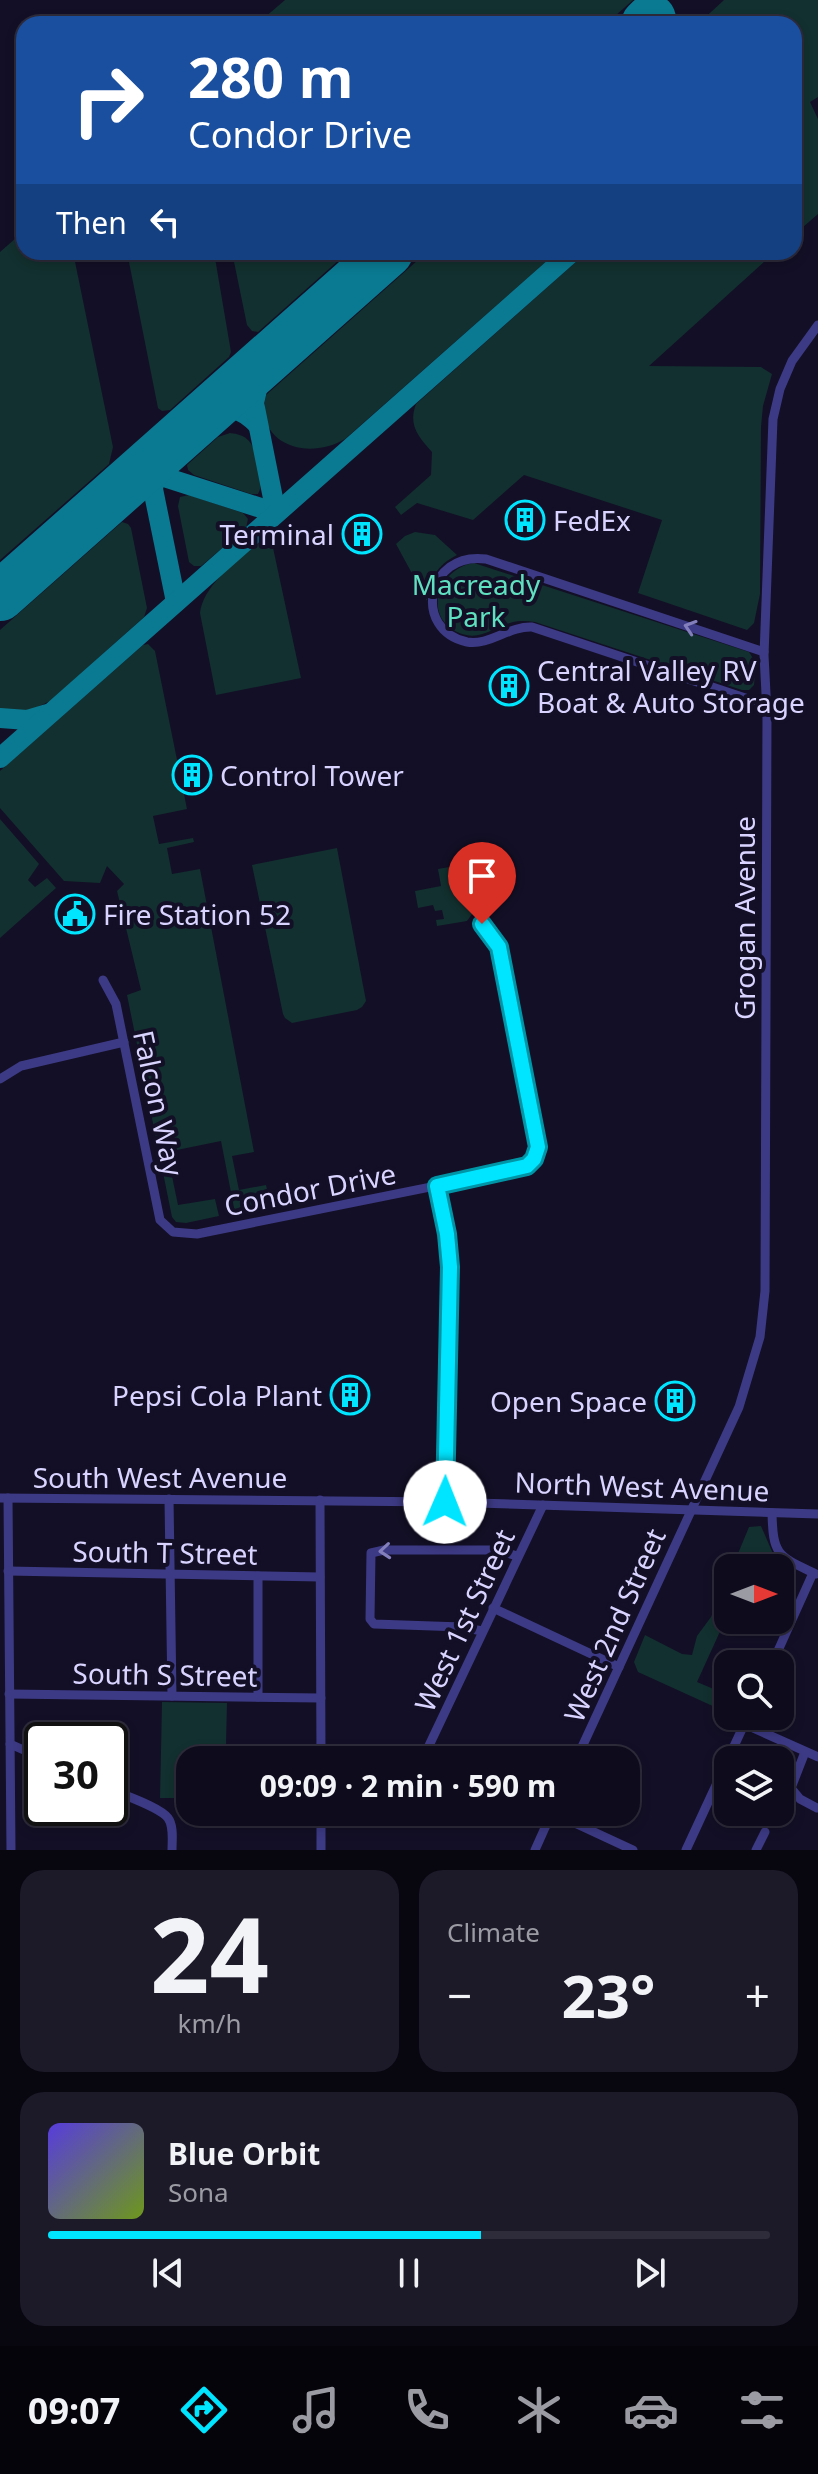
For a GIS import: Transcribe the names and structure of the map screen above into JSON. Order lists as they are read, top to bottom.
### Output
{
  "streets": {
    "street": [
      "Grogan Avenue",
      "Falcon Way",
      "Condor Drive",
      "South West Avenue",
      "North West Avenue",
      "South T Street",
      "West 1st Street",
      "West 2nd Street",
      "South S Street"
    ]
  },
  "crossings": [
    ["Grogan Avenue", "North West Avenue"],
    ["Grogan Avenue", "West 2nd Street"],
    ["Falcon Way", "Condor Drive"],
    ["South West Avenue", "North West Avenue"],
    ["North West Avenue", "West 1st Street"],
    ["North West Avenue", "West 2nd Street"]
  ],
  "parks": ["Macready Park"],
  "places": {
    "building": [
      "FedEx",
      "Terminal",
      "Central Valley RV Boat & Auto Storage",
      "Control Tower",
      "Pepsi Cola Plant",
      "Open Space"
    ],
    "public building": ["Fire Station 52"]
  },
  "north": "right",
  "page": {
    "turn": ["280 m", "Condor Drive"],
    "then": "Then",
    "limit": "30",
    "trip": "09:09 · 2 min · 590 m",
    "tile": [
      ["24", "km/h"],
      "Climate"
    ],
    "heat": ["−", "23°", "+"],
    "song": ["Blue Orbit", "Sona"],
    "tabs": "09:07"
  }
}
